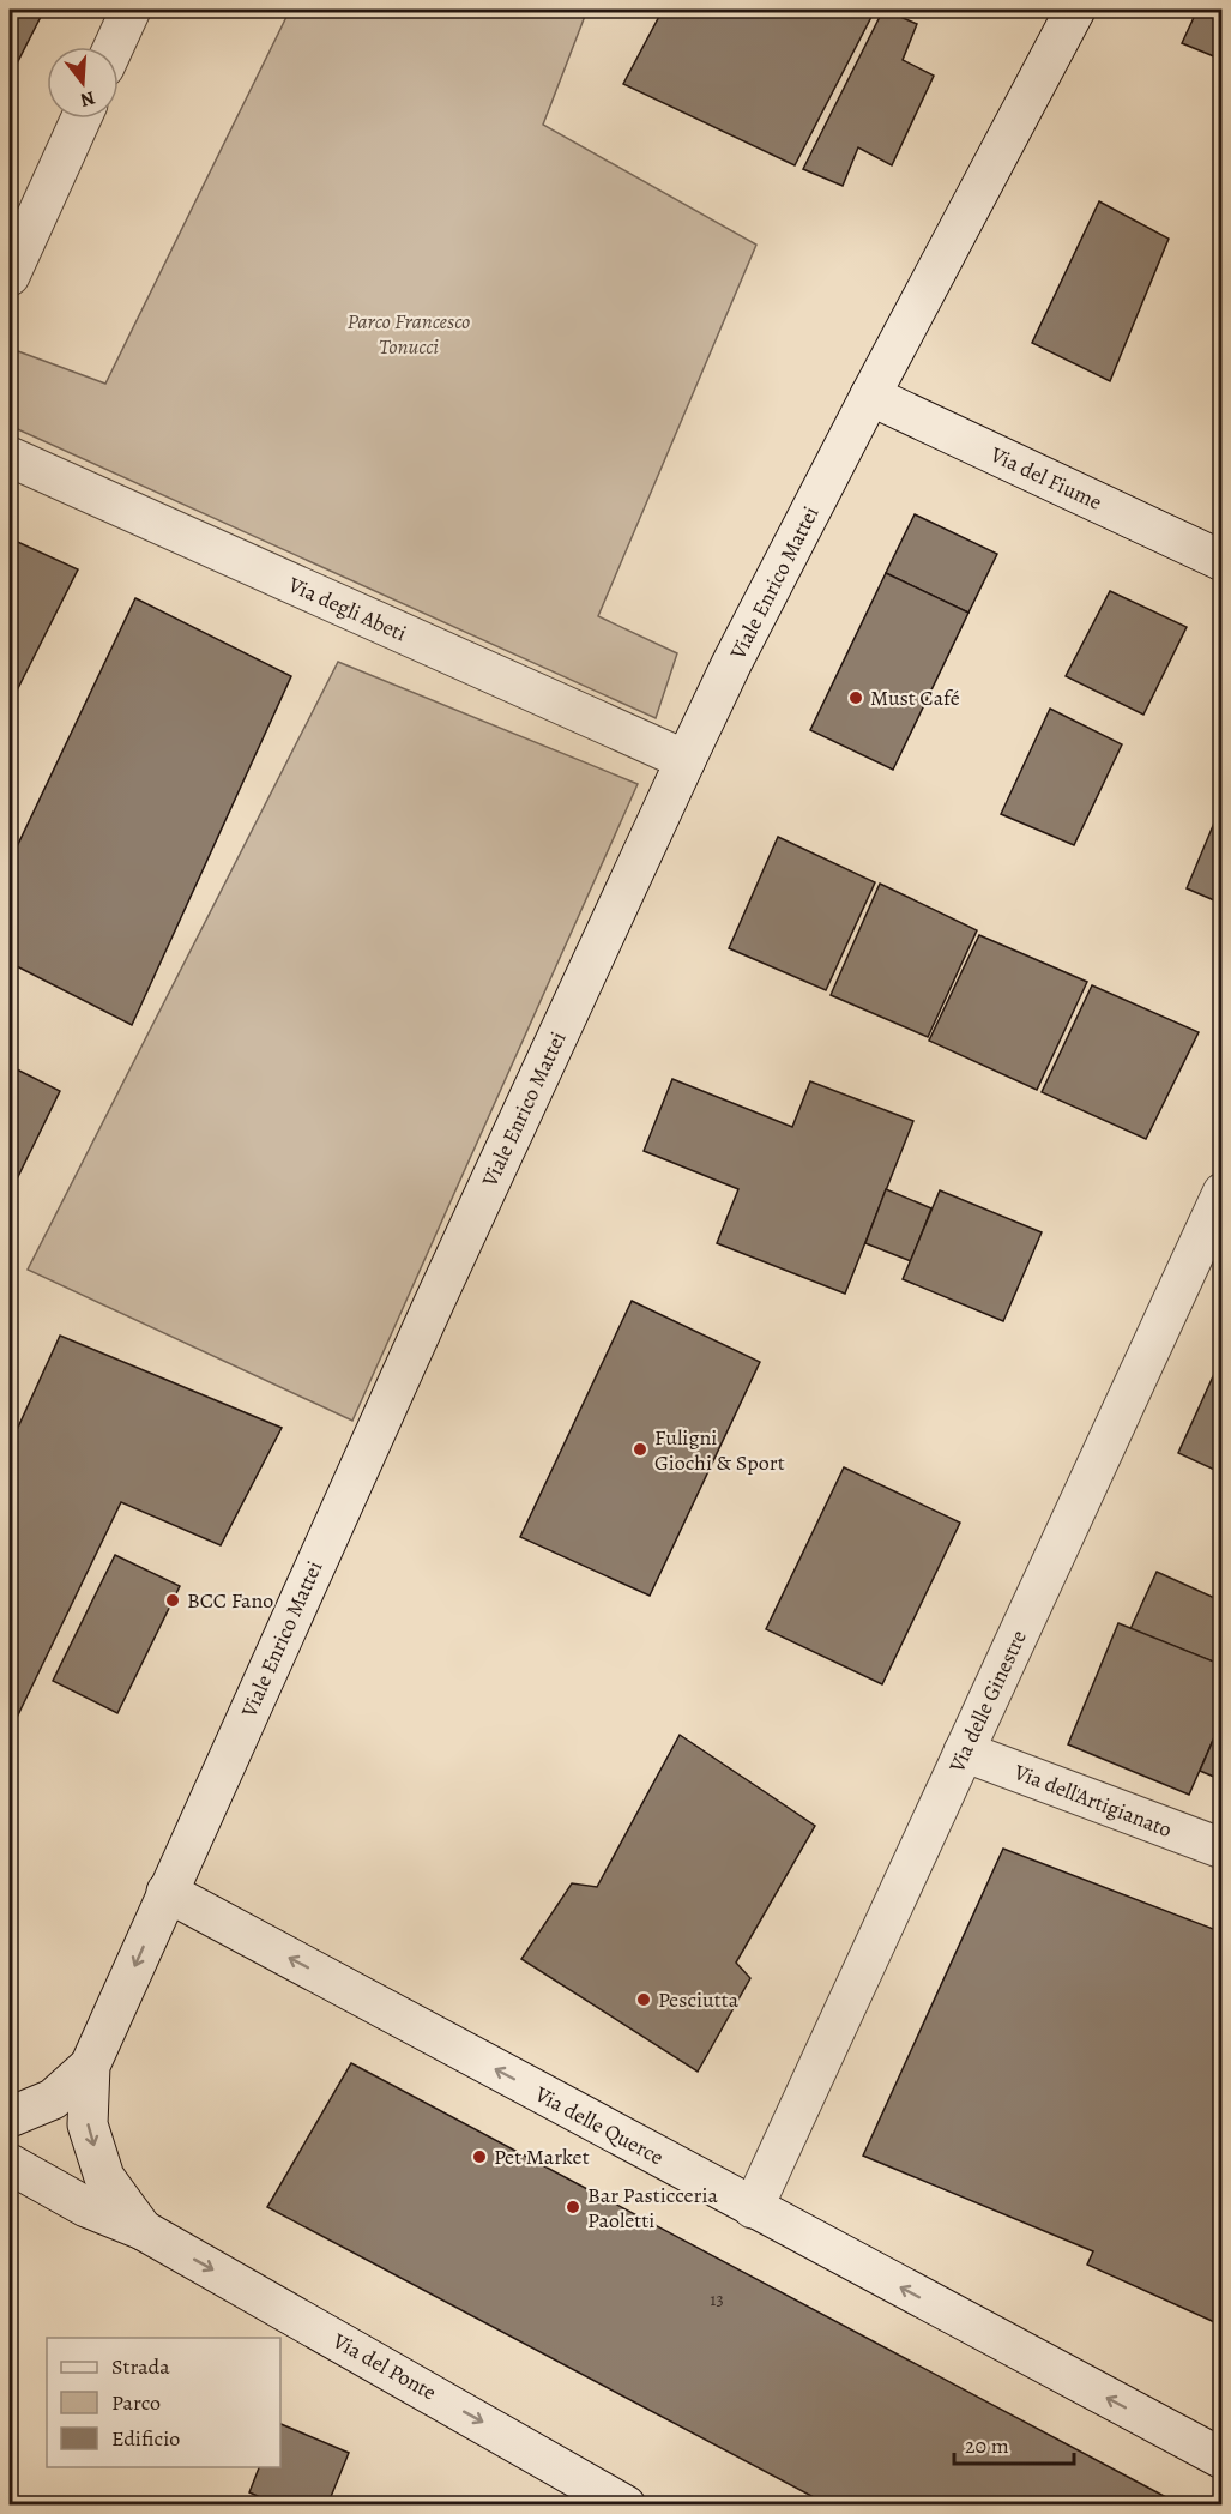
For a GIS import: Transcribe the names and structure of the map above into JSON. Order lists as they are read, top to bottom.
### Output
{
  "streets": {
    "street": [
      "Via del Fiume",
      "Viale Enrico Mattei",
      "Via degli Abeti",
      "Via delle Ginestre",
      "Via dell'Artigianato",
      "Via delle Querce",
      "Via del Ponte"
    ]
  },
  "crossings": [
    ["Via del Fiume", "Viale Enrico Mattei"],
    ["Viale Enrico Mattei", "Via degli Abeti"],
    ["Viale Enrico Mattei", "Via delle Querce"],
    ["Viale Enrico Mattei", "Via del Ponte"],
    ["Via delle Ginestre", "Via dell'Artigianato"],
    ["Via delle Ginestre", "Via delle Querce"]
  ],
  "one_way": ["Via delle Querce", "Via del Ponte"],
  "parks": ["Parco Francesco Tonucci"],
  "places": [
    "Must Café",
    "Fuligni Giochi & Sport",
    "BCC Fano",
    "Pesciutta",
    "Pet Market",
    "Bar Pasticceria Paoletti"
  ],
  "house_numbers": ["13"],
  "legend": ["Strada", "Parco", "Edificio"],
  "scale_bar": "20 m",
  "north": "bottom"
}
